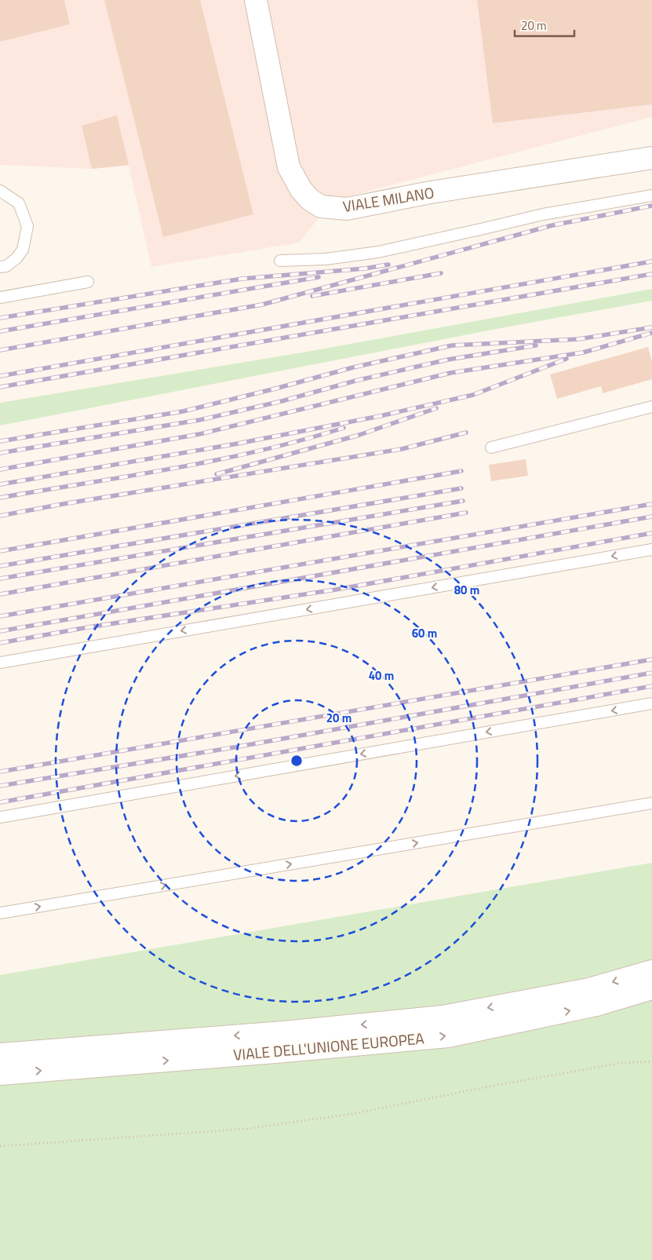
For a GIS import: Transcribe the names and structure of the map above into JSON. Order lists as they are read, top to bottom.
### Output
{
  "streets": {
    "street": ["VIALE MILANO", "VIALE DELL'UNIONE EUROPEA"]
  },
  "scale_bar": "20 m",
  "rings": [
    "80 m",
    "60 m",
    "40 m",
    "20 m"
  ]
}
